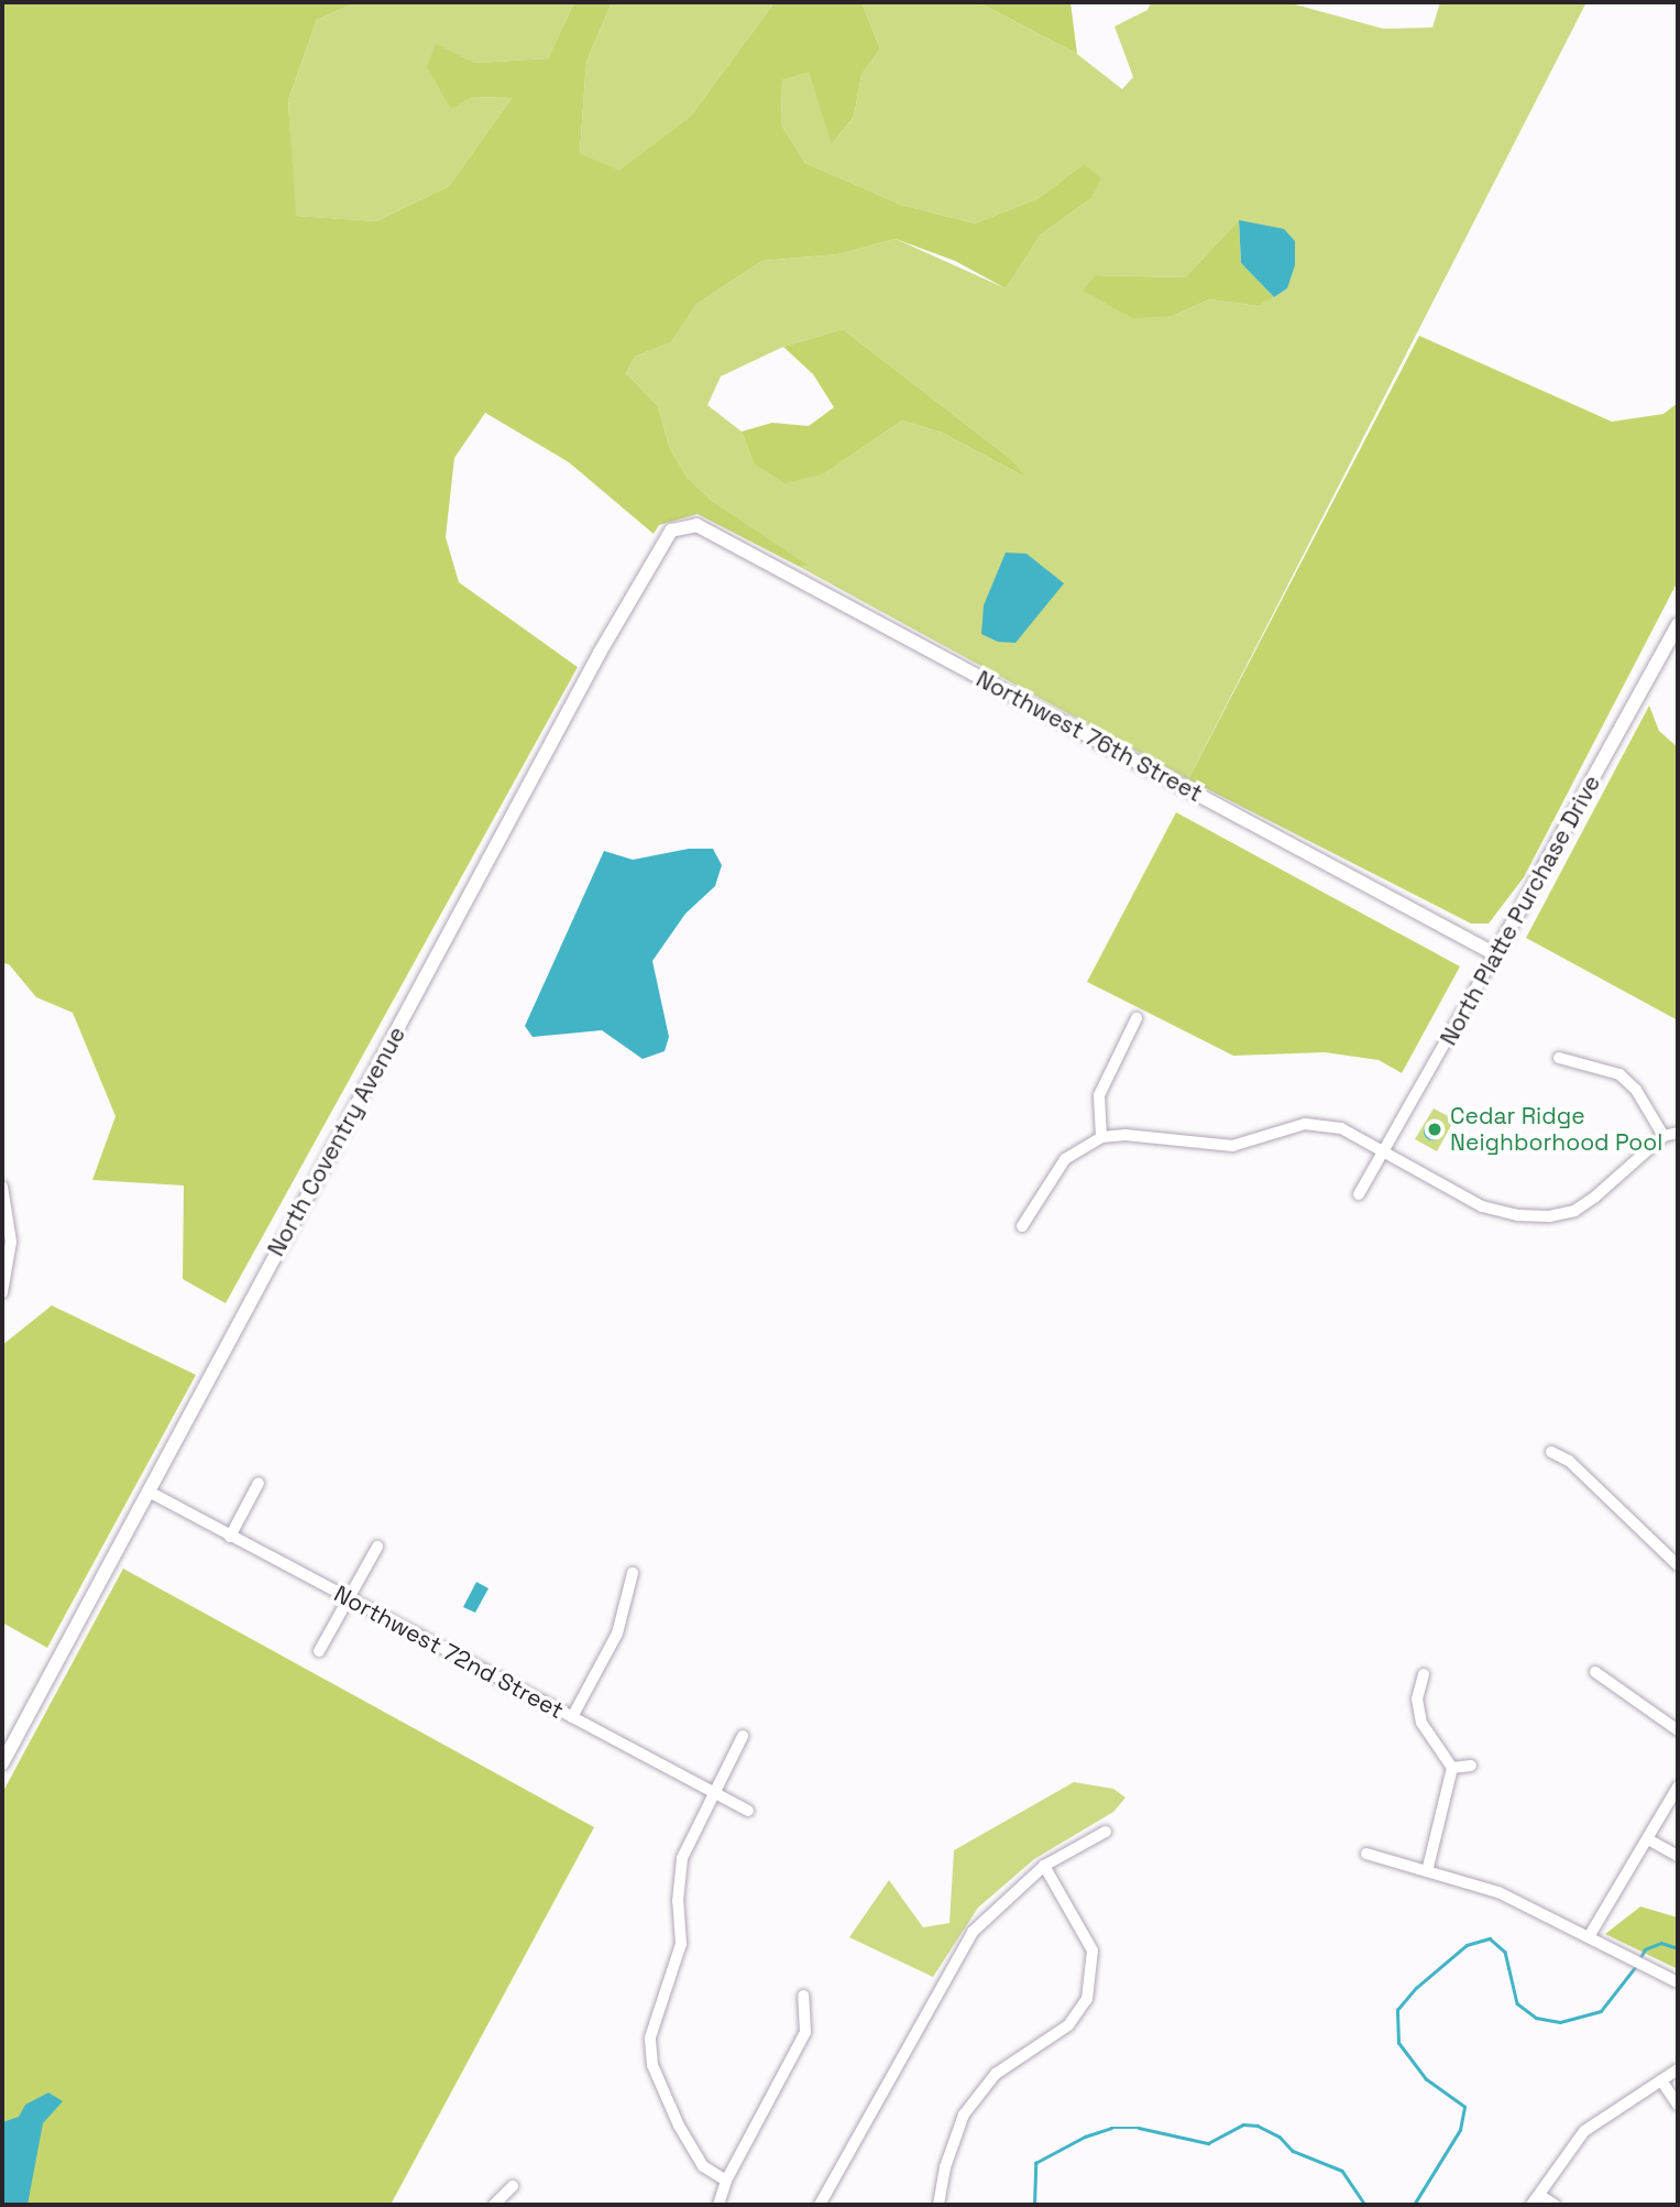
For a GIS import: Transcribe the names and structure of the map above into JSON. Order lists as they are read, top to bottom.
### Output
{
  "streets": {
    "street": [
      "Northwest 76th Street",
      "North Platte Purchase Drive",
      "North Coventry Avenue",
      "Northwest 72nd Street"
    ]
  },
  "crossings": [
    ["Northwest 76th Street", "North Platte Purchase Drive"],
    ["Northwest 76th Street", "North Coventry Avenue"],
    ["North Coventry Avenue", "Northwest 72nd Street"]
  ],
  "places": ["Cedar Ridge Neighborhood Pool"]
}
